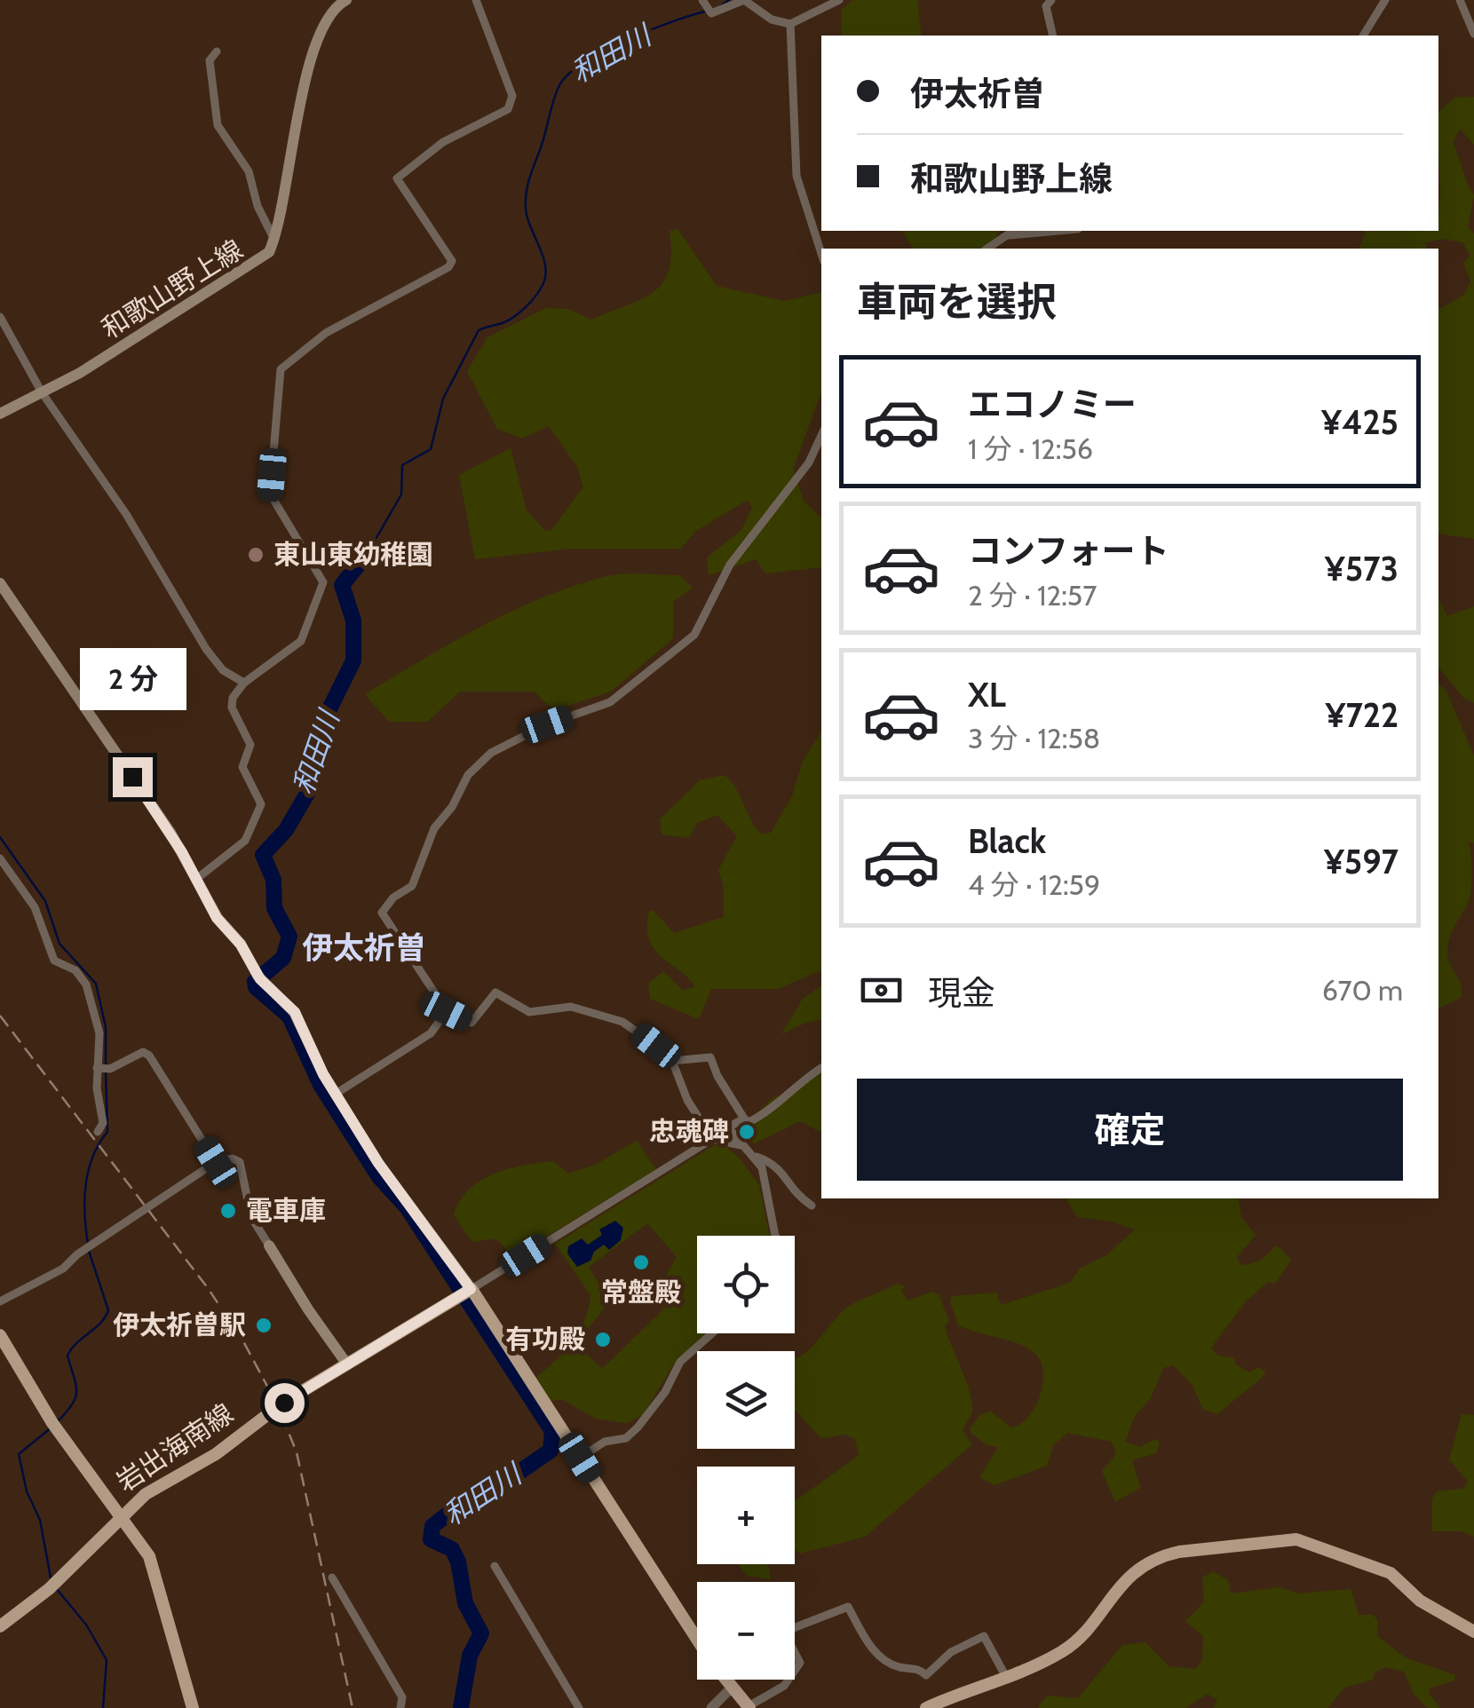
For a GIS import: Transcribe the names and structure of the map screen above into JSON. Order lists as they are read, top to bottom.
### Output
{
  "streets": {
    "main road": ["和歌山野上線", "岩出海南線"]
  },
  "districts": ["伊太祈曽"],
  "water": ["和田川"],
  "places": [
    "東山東幼稚園",
    "忠魂碑",
    "電車庫",
    "常盤殿",
    "伊太祈曽駅",
    "有功殿"
  ],
  "page": {
    "banner": ["伊太祈曽", "和歌山野上線"],
    "heading": "車両を選択",
    "list": [
      {
        "name": "エコノミー",
        "note": "1 分 · 12:56",
        "value": "¥425"
      },
      {
        "name": "コンフォート",
        "note": "2 分 · 12:57",
        "value": "¥573"
      },
      {
        "name": "XL",
        "note": "3 分 · 12:58",
        "value": "¥722"
      },
      {
        "name": "Black",
        "note": "4 分 · 12:59",
        "value": "¥597"
      }
    ],
    "bubble": "2 分",
    "pay": ["現金", "670 m"],
    "buttons": "確定",
    "map_buttons": ["+", "−"]
  }
}
